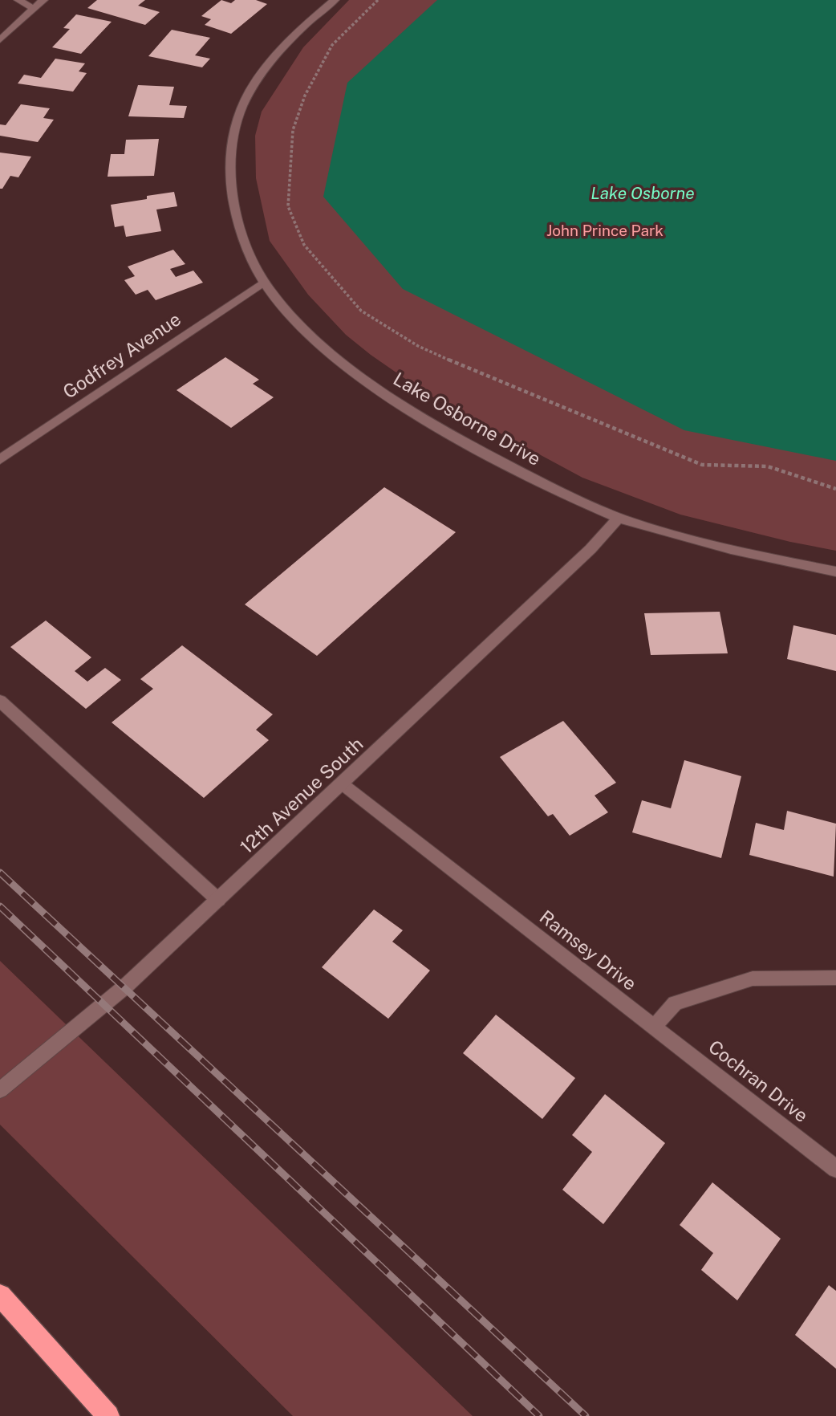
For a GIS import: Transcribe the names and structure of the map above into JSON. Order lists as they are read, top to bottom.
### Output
{
  "streets": {
    "street": [
      "Godfrey Avenue",
      "Lake Osborne Drive",
      "12th Avenue South",
      "Ramsey Drive",
      "Cochran Drive"
    ]
  },
  "crossings": [
    ["Godfrey Avenue", "Lake Osborne Drive"],
    ["Lake Osborne Drive", "12th Avenue South"],
    ["12th Avenue South", "Ramsey Drive"],
    ["Ramsey Drive", "Cochran Drive"]
  ],
  "water": ["Lake Osborne"],
  "parks": ["John Prince Park"]
}
